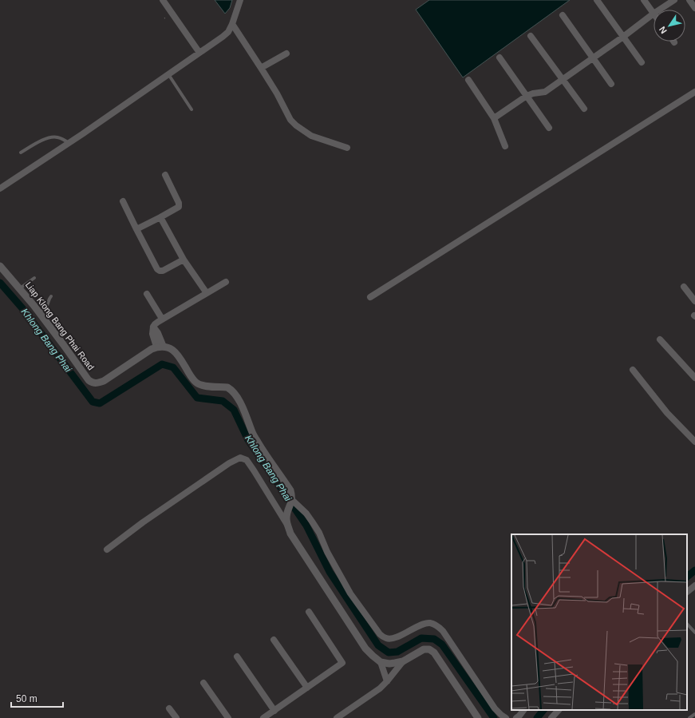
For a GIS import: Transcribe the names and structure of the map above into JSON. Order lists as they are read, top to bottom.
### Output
{
  "streets": {
    "street": ["Liap Klong Bang Phai Road"]
  },
  "water": ["Khlong Bang Phai"],
  "scale_bar": "50 m",
  "north": "bottom left"
}
